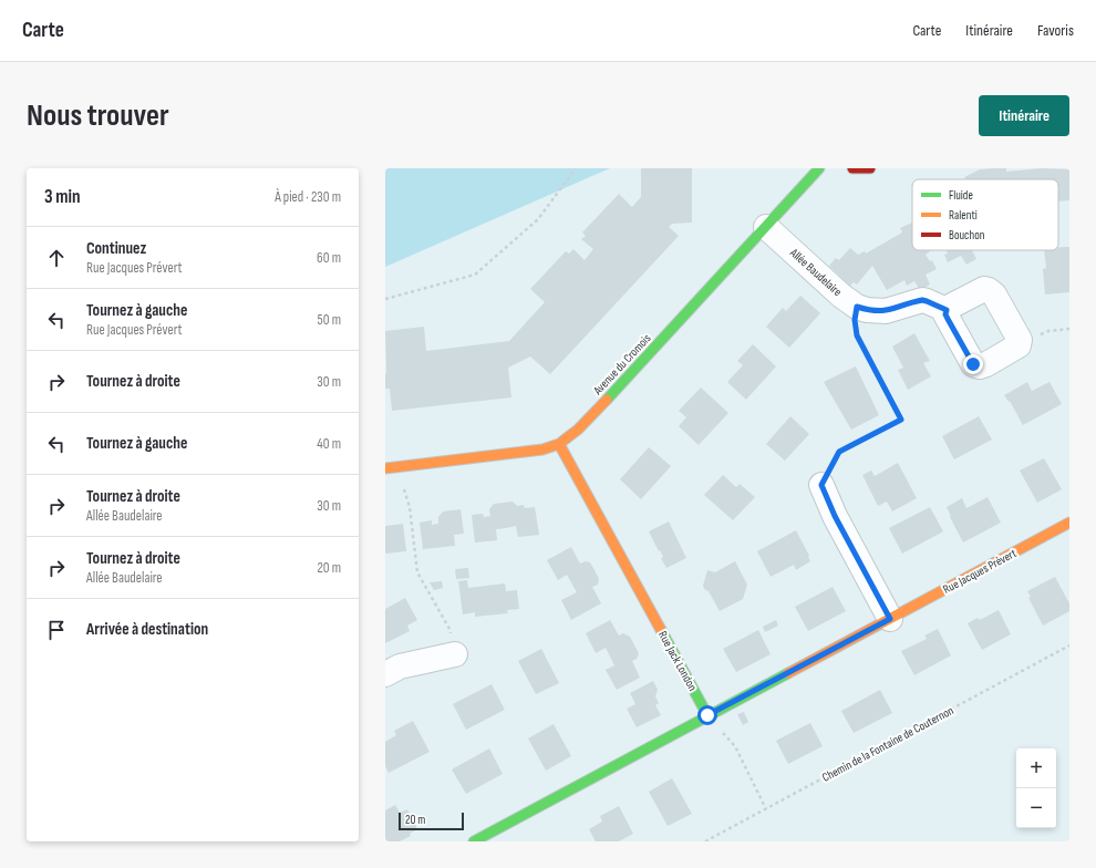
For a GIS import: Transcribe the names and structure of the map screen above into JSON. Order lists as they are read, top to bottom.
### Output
{
  "streets": {
    "street": [
      "Allée Baudelaire",
      "Avenue du Cromois",
      "Rue Jacques Prévert",
      "Rue Jack London"
    ],
    "path": ["Chemin de la Fontaine de Couternon"]
  },
  "crossings": [
    ["Allée Baudelaire", "Avenue du Cromois"],
    ["Avenue du Cromois", "Rue Jack London"],
    ["Rue Jacques Prévert", "Rue Jack London"]
  ],
  "legend": ["Fluide", "Ralenti", "Bouchon"],
  "scale_bar": "20 m",
  "page": {
    "header": "Carte",
    "nav": ["Carte", "Itinéraire", "Favoris"],
    "buttons": "Itinéraire",
    "title": "Nous trouver",
    "heading": ["3 min", "À pied · 230 m"],
    "list": [
      ["Continuez", "Rue Jacques Prévert", "60 m"],
      ["Tournez à gauche", "Rue Jacques Prévert", "50 m"],
      ["Tournez à droite", "30 m"],
      ["Tournez à gauche", "40 m"],
      ["Tournez à droite", "Allée Baudelaire", "30 m"],
      ["Tournez à droite", "Allée Baudelaire", "20 m"],
      "Arrivée à destination"
    ],
    "map_buttons": ["+", "−"],
    "scale": "20 m"
  }
}
